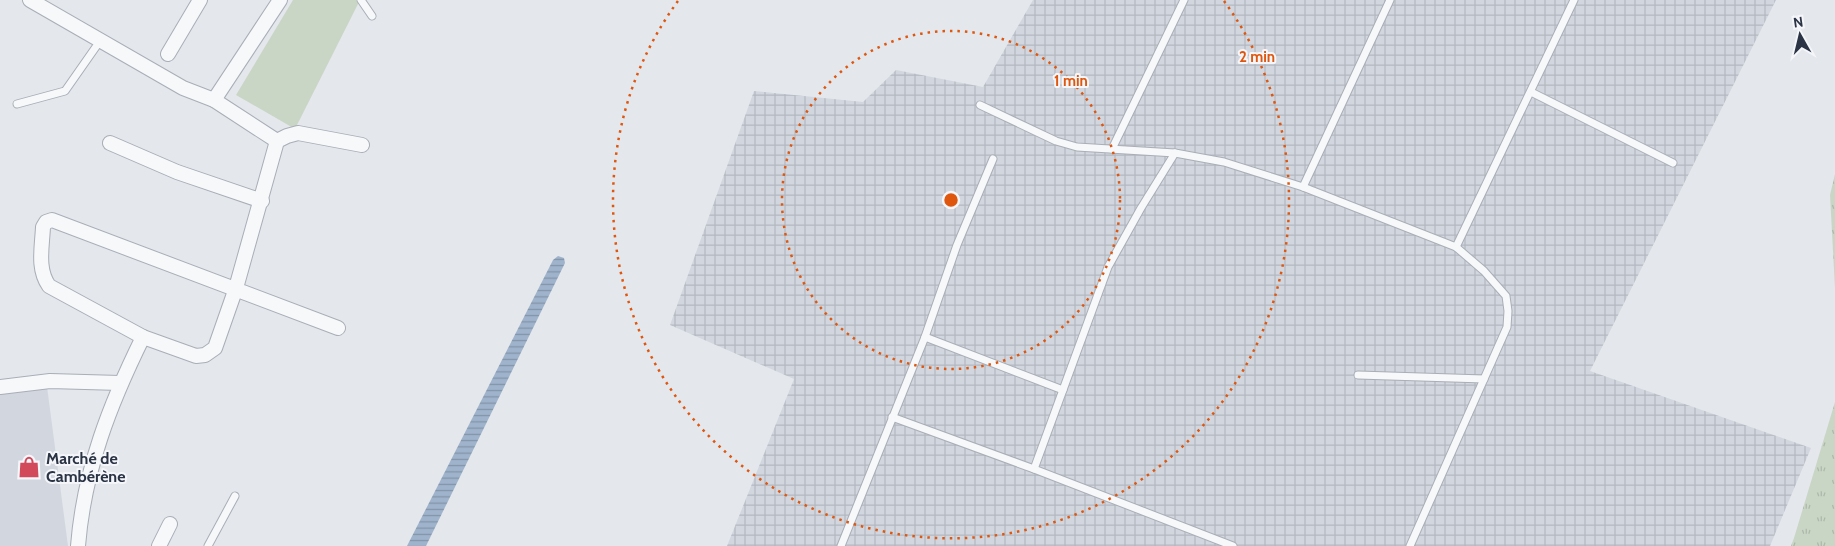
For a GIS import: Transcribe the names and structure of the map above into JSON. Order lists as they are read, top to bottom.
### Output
{
  "places": {
    "shop": ["Marché de Cambérène"]
  },
  "north": "top",
  "rings": ["2 min", "1 min"]
}
